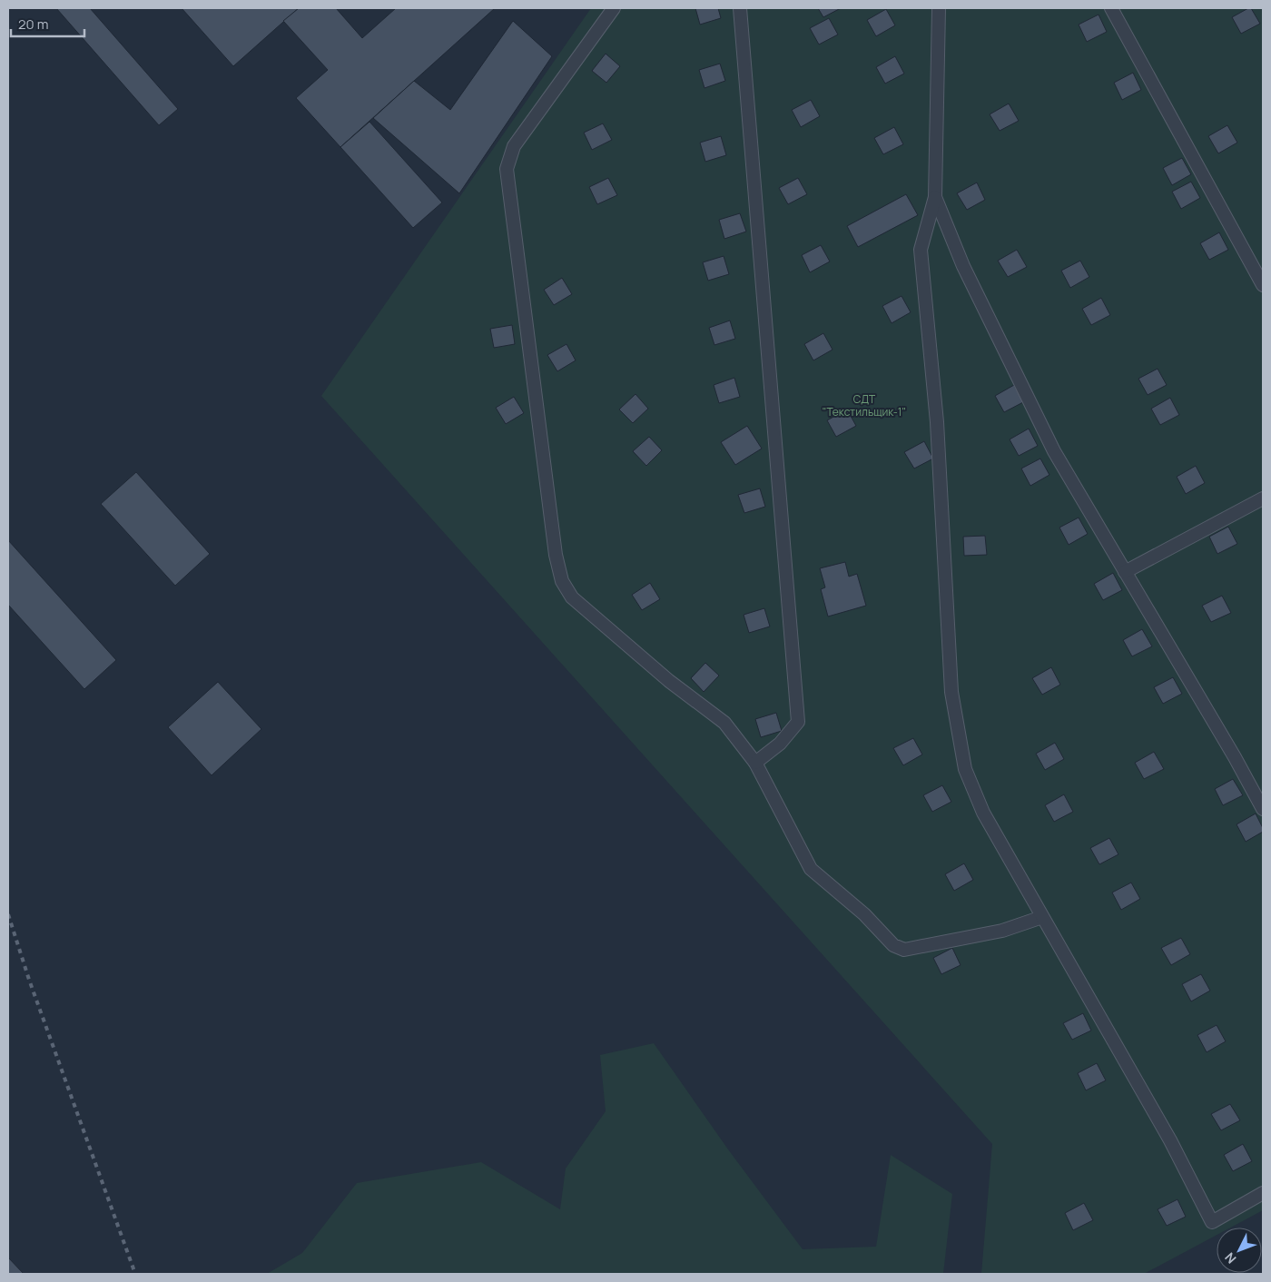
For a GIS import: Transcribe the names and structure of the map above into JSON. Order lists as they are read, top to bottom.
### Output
{
  "parks": ["СДТ \"Текстильщик-1\""],
  "scale_bar": "20 m",
  "north": "bottom left"
}
